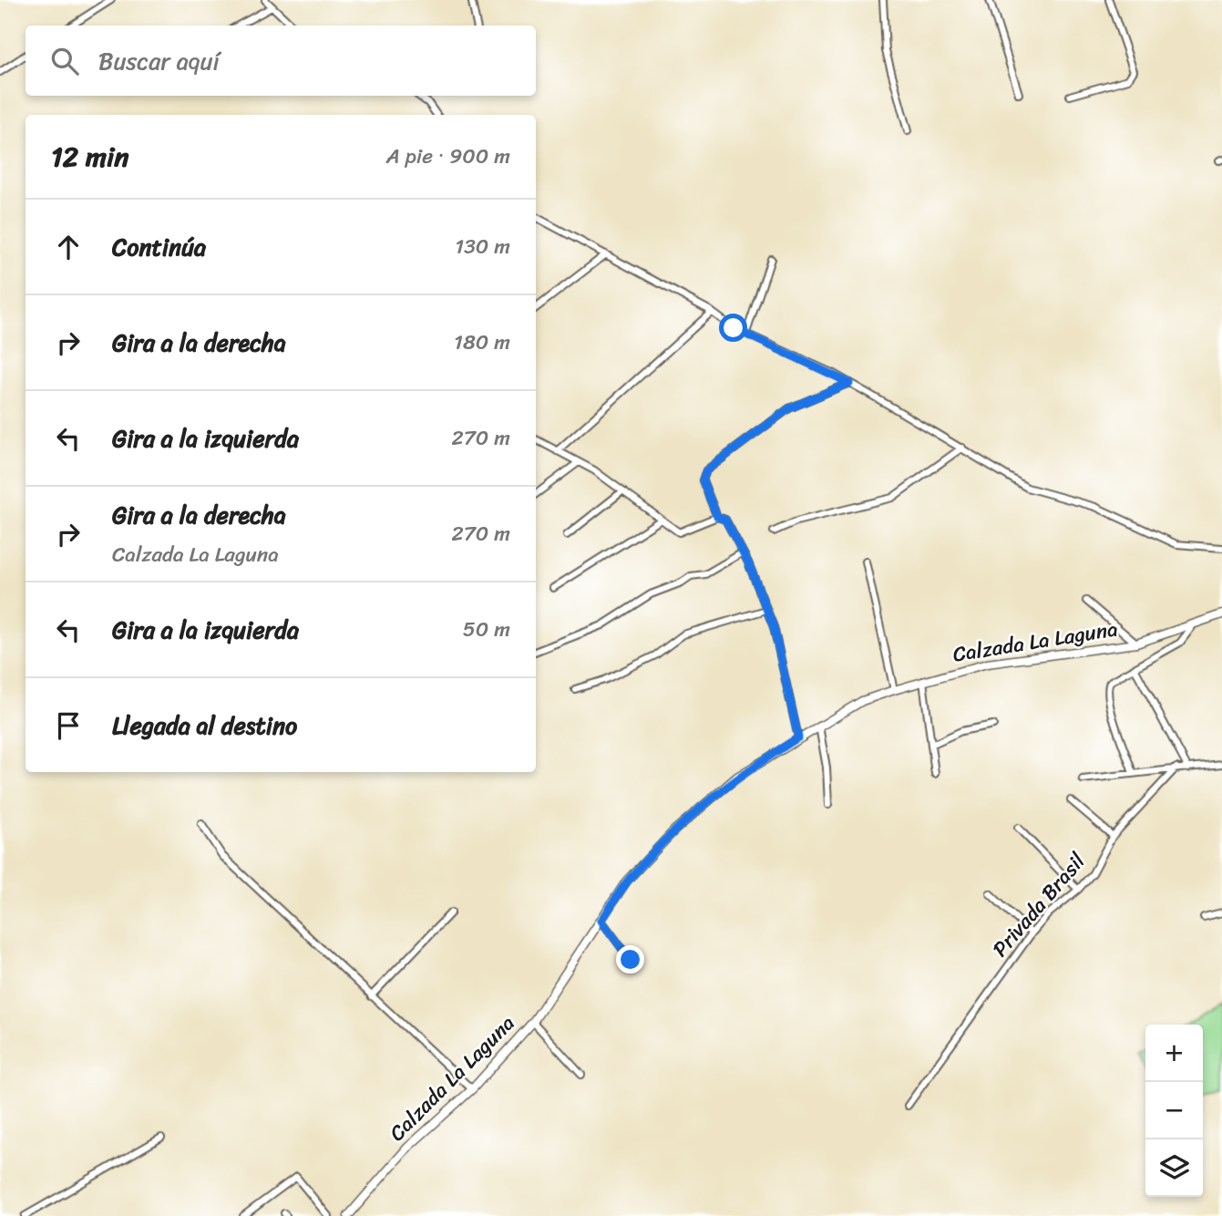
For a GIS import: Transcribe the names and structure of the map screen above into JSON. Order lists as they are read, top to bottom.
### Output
{
  "streets": {
    "street": ["Calzada La Laguna", "Privada Brasil"]
  },
  "page": {
    "search": "Buscar aquí",
    "heading": ["12 min", "A pie · 900 m"],
    "list": [
      ["Continúa", "130 m"],
      ["Gira a la derecha", "180 m"],
      ["Gira a la izquierda", "270 m"],
      ["Gira a la derecha", "Calzada La Laguna", "270 m"],
      ["Gira a la izquierda", "50 m"],
      "Llegada al destino"
    ],
    "map_buttons": ["+", "−"]
  }
}
